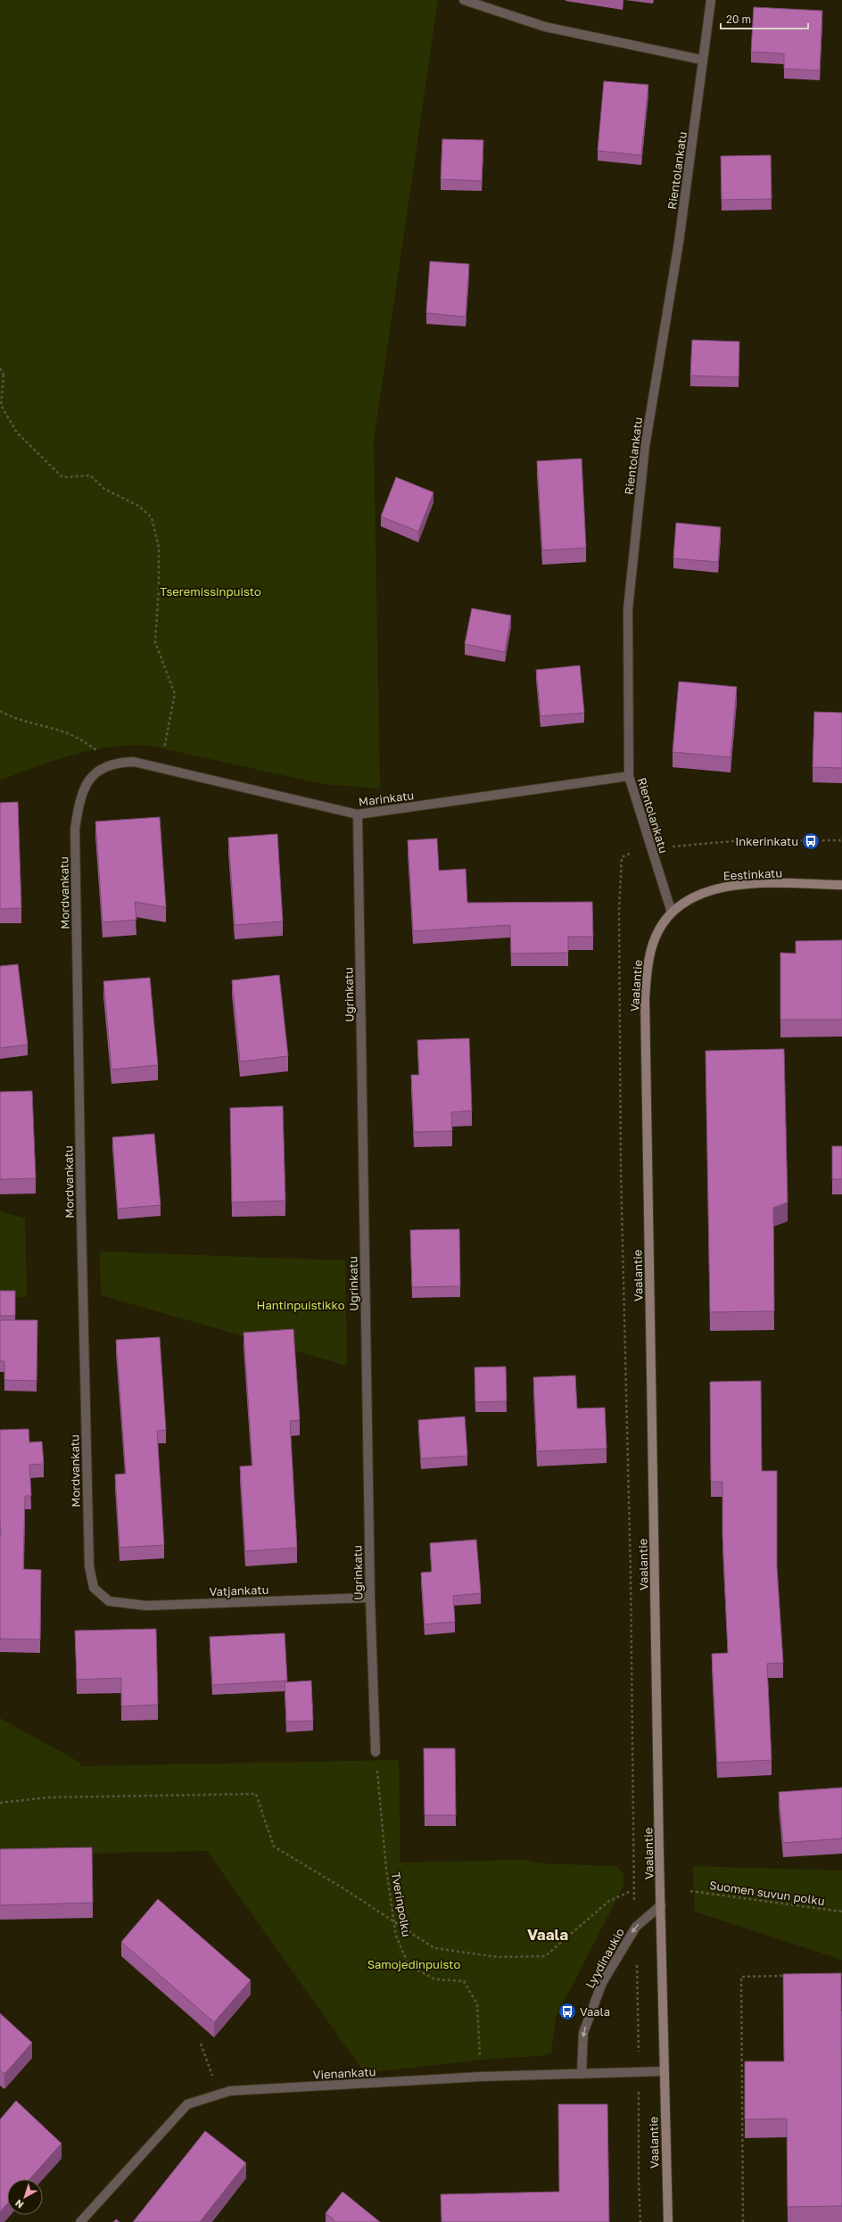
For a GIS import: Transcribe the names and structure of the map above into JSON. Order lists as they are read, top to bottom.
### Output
{
  "streets": {
    "street": [
      "Rientolankatu",
      "Marinkatu",
      "Eestinkatu",
      "Mordvankatu",
      "Vaalantie",
      "Ugrinkatu",
      "Vatjankatu",
      "Lyydinaukio",
      "Vienankatu"
    ],
    "path": ["Suomen suvun polku", "Tverinpolku"]
  },
  "crossings": [
    ["Rientolankatu", "Marinkatu"],
    ["Rientolankatu", "Eestinkatu"],
    ["Rientolankatu", "Vaalantie"],
    ["Marinkatu", "Mordvankatu"],
    ["Marinkatu", "Ugrinkatu"],
    ["Eestinkatu", "Vaalantie"],
    ["Mordvankatu", "Vatjankatu"],
    ["Vaalantie", "Lyydinaukio"],
    ["Vaalantie", "Vienankatu"],
    ["Ugrinkatu", "Vatjankatu"],
    ["Ugrinkatu", "Tverinpolku"],
    ["Tverinpolku", "Vienankatu"],
    ["Lyydinaukio", "Vienankatu"]
  ],
  "one_way": ["Lyydinaukio"],
  "districts": ["Vaala"],
  "parks": ["Tseremissinpuisto", "Hantinpuistikko", "Samojedinpuisto"],
  "places": {
    "bus stop": ["Inkerinkatu", "Vaala"]
  },
  "scale_bar": "20 m",
  "north": "bottom left"
}
